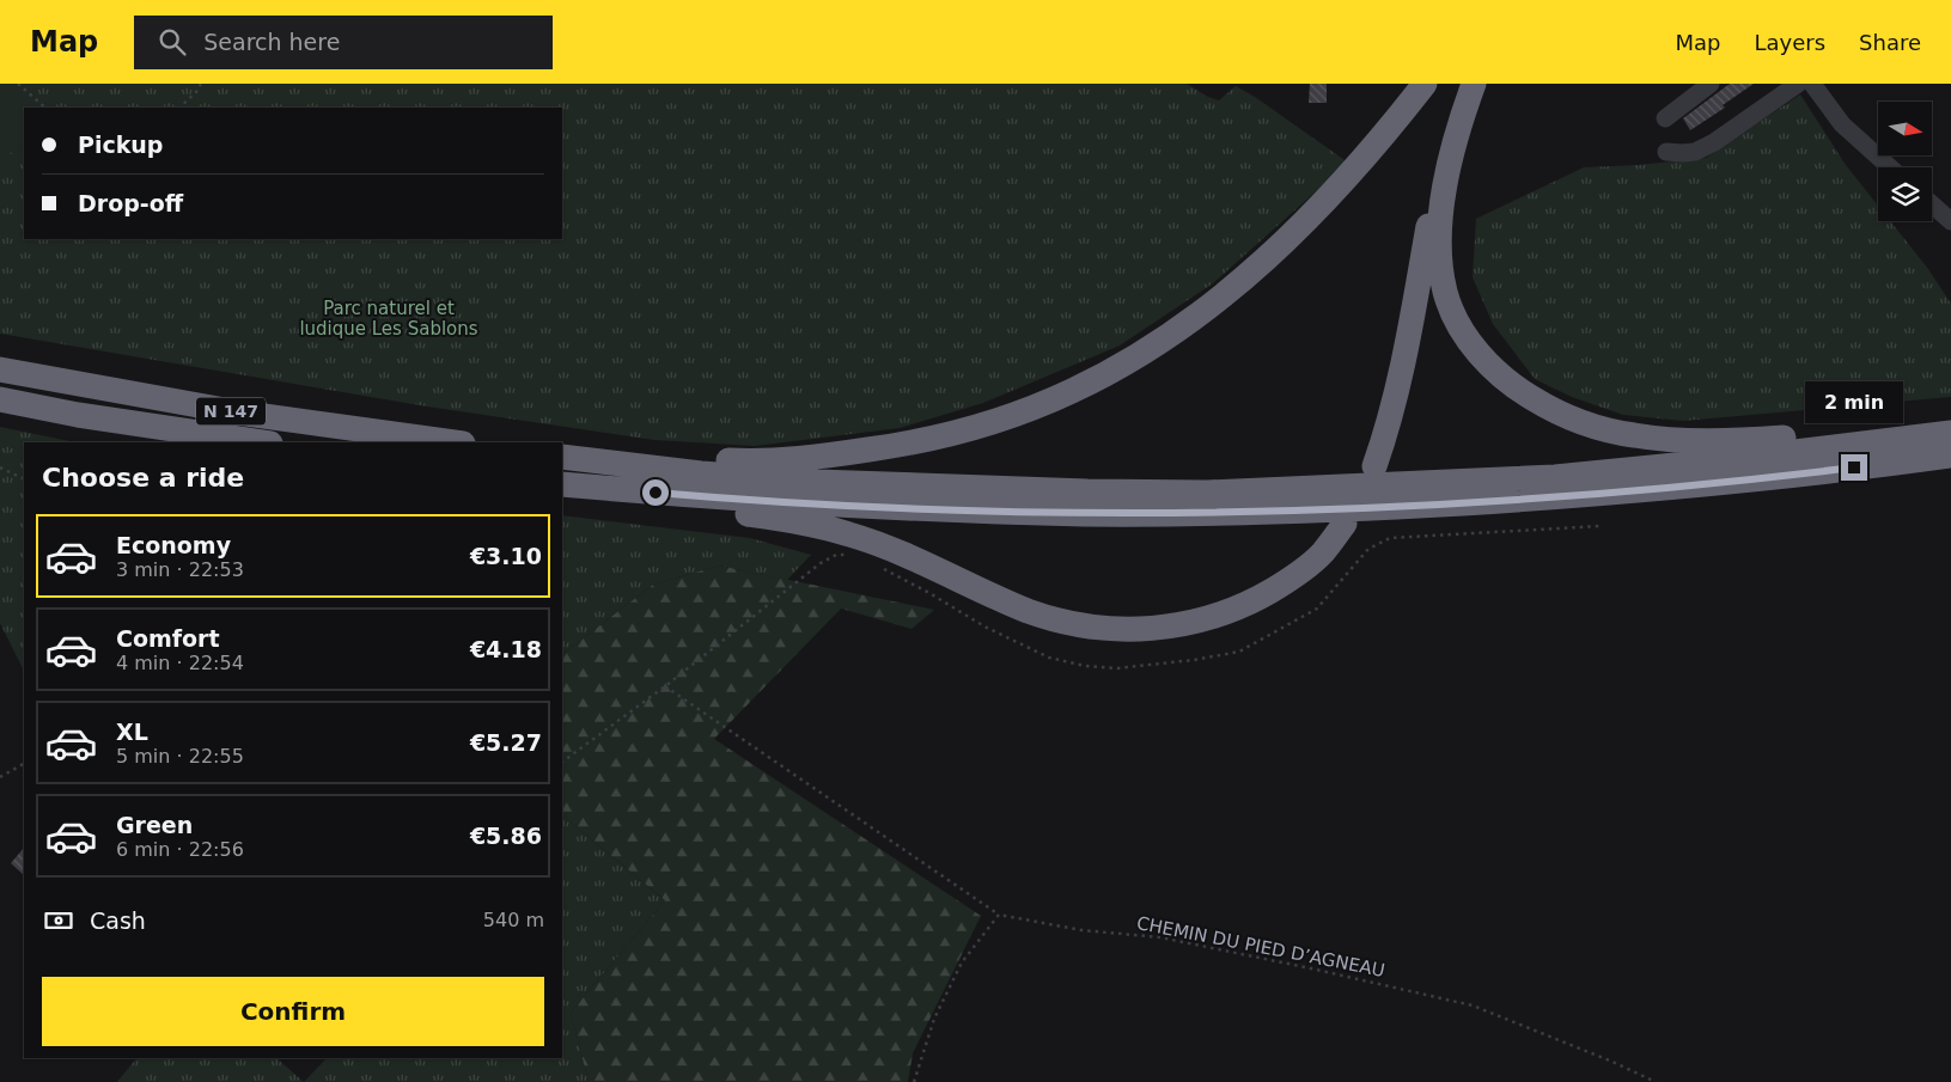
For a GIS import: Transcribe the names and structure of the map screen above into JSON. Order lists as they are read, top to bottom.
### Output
{
  "streets": {
    "highway": ["N 147"],
    "path": ["CHEMIN DU PIED D’AGNEAU"]
  },
  "parks": ["Parc naturel et ludique Les Sablons"],
  "north": "right",
  "page": {
    "header": "Map",
    "search": "Search here",
    "nav": ["Map", "Layers", "Share"],
    "banner": ["Pickup", "Drop-off"],
    "bubble": "2 min",
    "heading": "Choose a ride",
    "list": [
      {
        "name": "Economy",
        "note": "3 min · 22:53",
        "value": "€3.10"
      },
      {
        "name": "Comfort",
        "note": "4 min · 22:54",
        "value": "€4.18"
      },
      {
        "name": "XL",
        "note": "5 min · 22:55",
        "value": "€5.27"
      },
      {
        "name": "Green",
        "note": "6 min · 22:56",
        "value": "€5.86"
      }
    ],
    "pay": ["Cash", "540 m"],
    "buttons": "Confirm"
  }
}
